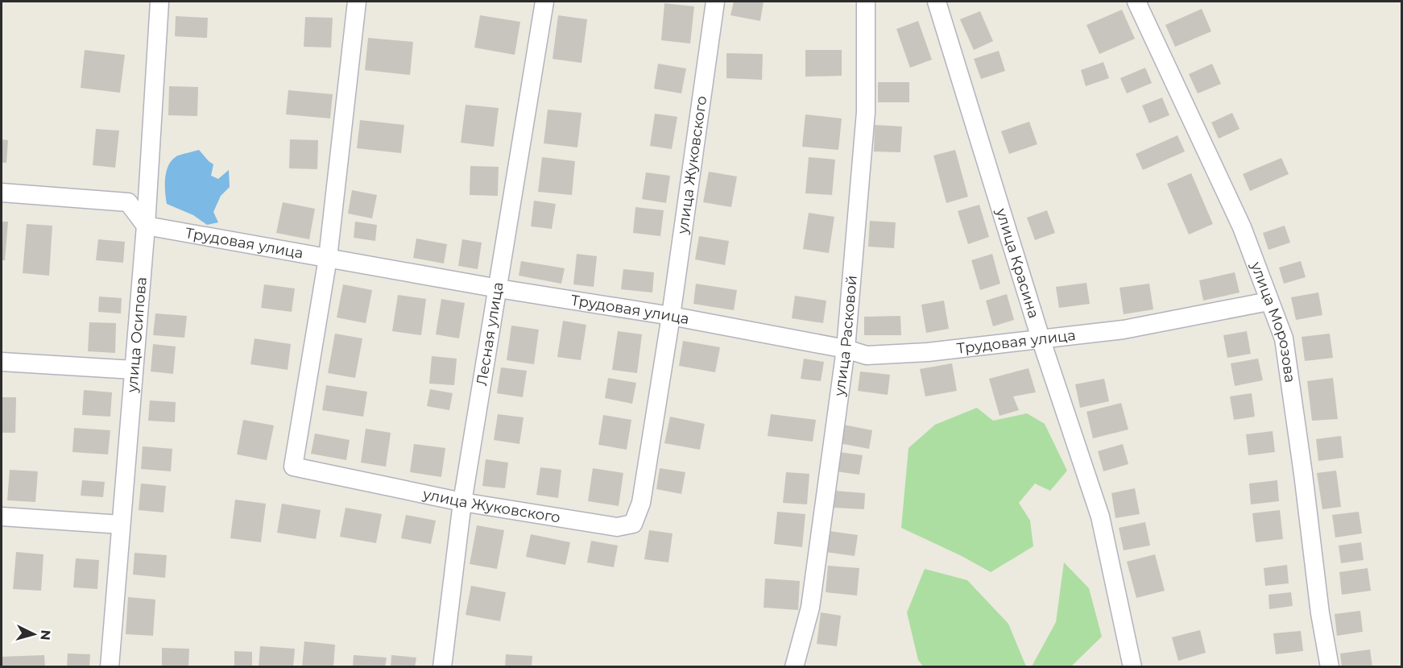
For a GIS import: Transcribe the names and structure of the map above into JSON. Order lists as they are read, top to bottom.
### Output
{
  "streets": {
    "street": [
      "улица Жуковского",
      "Трудовая улица",
      "улица Красина",
      "улица Морозова",
      "Лесная улица",
      "улица Осипова",
      "улица Расковой"
    ]
  },
  "crossings": [
    ["улица Жуковского", "Трудовая улица"],
    ["улица Жуковского", "Лесная улица"],
    ["Трудовая улица", "улица Красина"],
    ["Трудовая улица", "улица Морозова"],
    ["Трудовая улица", "Лесная улица"],
    ["Трудовая улица", "улица Осипова"],
    ["Трудовая улица", "улица Расковой"]
  ],
  "north": "right"
}
